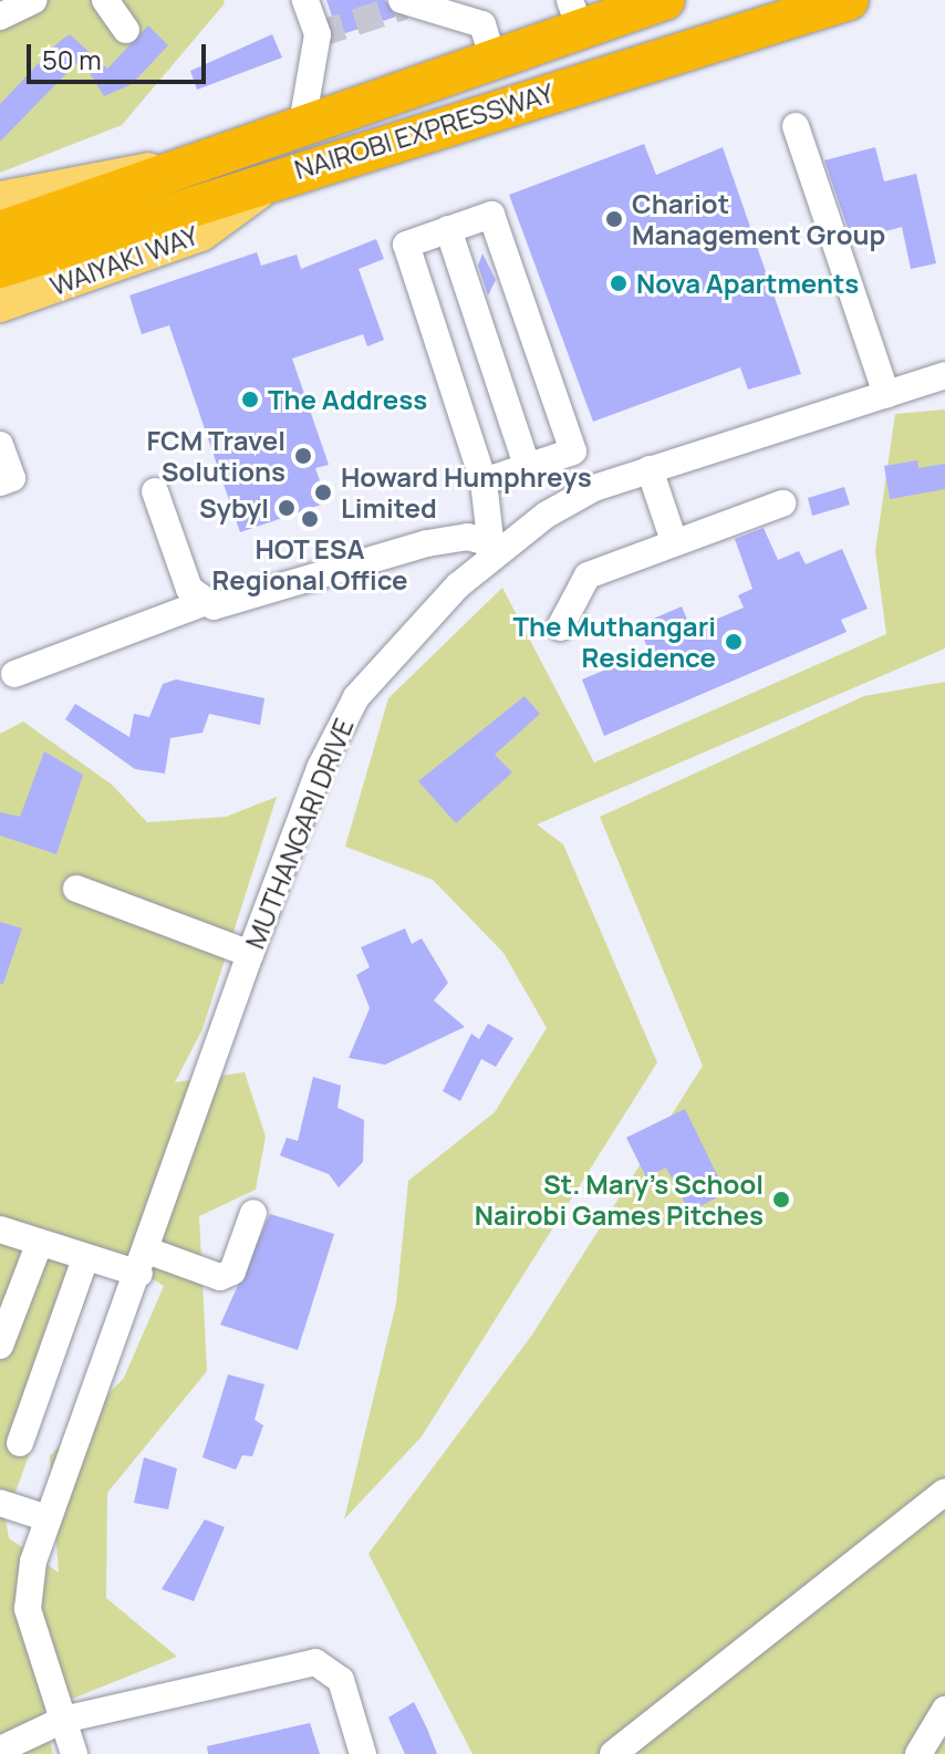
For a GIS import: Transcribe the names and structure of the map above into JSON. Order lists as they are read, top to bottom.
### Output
{
  "streets": {
    "highway": ["NAIROBI EXPRESSWAY"],
    "main road": ["WAIYAKI WAY"],
    "street": ["MUTHANGARI DRIVE"]
  },
  "crossings": [
    ["NAIROBI EXPRESSWAY", "WAIYAKI WAY"]
  ],
  "places": [
    "Chariot Management Group",
    "Nova Apartments",
    "The Address",
    "FCM Travel Solutions",
    "Howard Humphreys Limited",
    "Sybyl",
    "HOT ESA Regional Office",
    "The Muthangari Residence",
    "St. Mary's School Nairobi Games Pitches"
  ],
  "scale_bar": "50 m"
}
